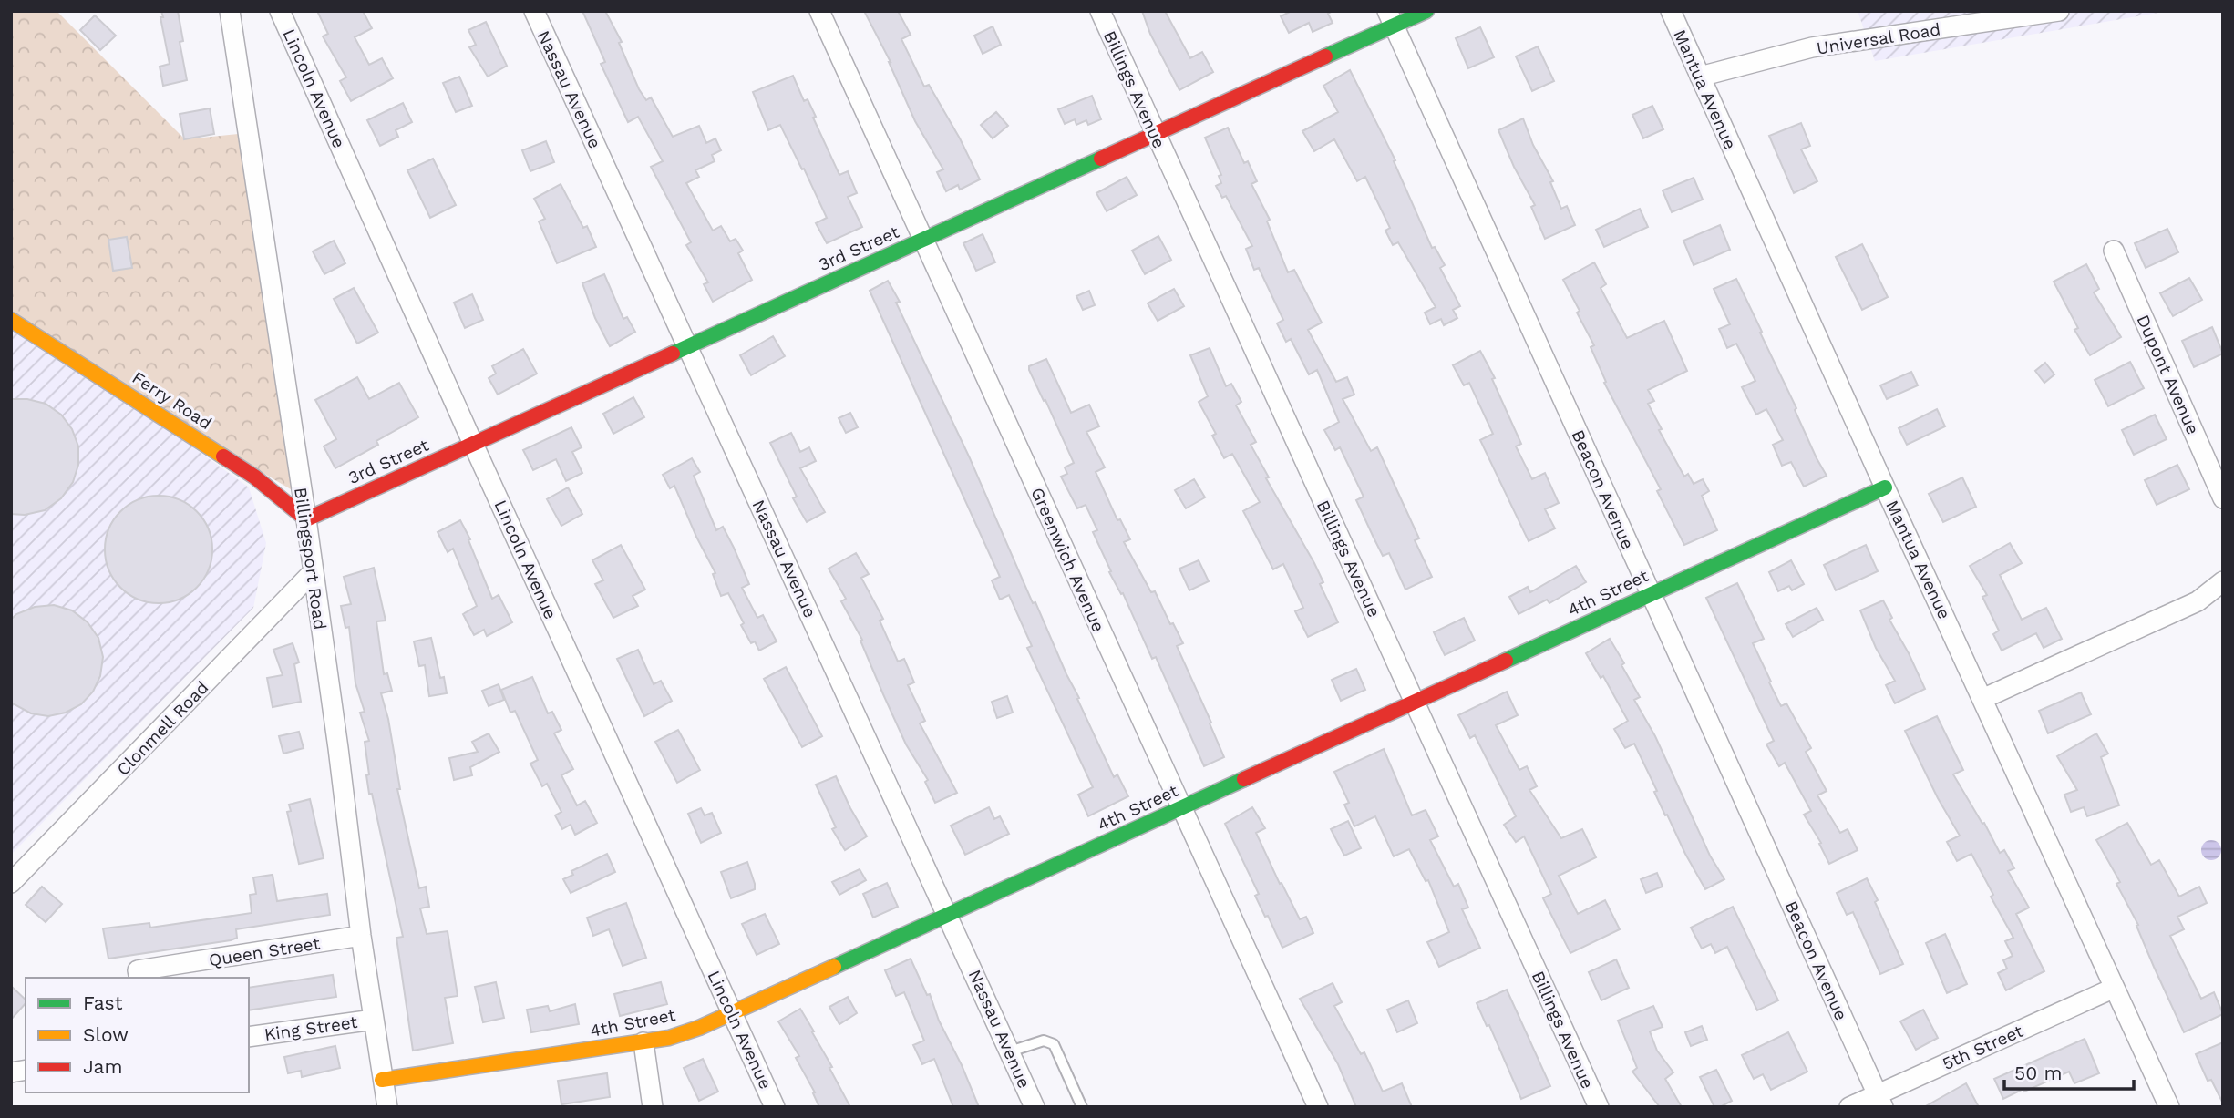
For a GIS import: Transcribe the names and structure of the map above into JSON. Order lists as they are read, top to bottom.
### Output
{
  "streets": {
    "street": [
      "Universal Road",
      "Lincoln Avenue",
      "Nassau Avenue",
      "Billings Avenue",
      "Mantua Avenue",
      "3rd Street",
      "Dupont Avenue",
      "Ferry Road",
      "Beacon Avenue",
      "Billingsport Road",
      "Greenwich Avenue",
      "4th Street",
      "Clonmell Road",
      "Queen Street",
      "King Street",
      "5th Street"
    ]
  },
  "crossings": [
    ["Universal Road", "Mantua Avenue"],
    ["Lincoln Avenue", "3rd Street"],
    ["Lincoln Avenue", "4th Street"],
    ["Nassau Avenue", "3rd Street"],
    ["Nassau Avenue", "4th Street"],
    ["Billings Avenue", "3rd Street"],
    ["Billings Avenue", "4th Street"],
    ["Mantua Avenue", "4th Street"],
    ["Mantua Avenue", "5th Street"],
    ["3rd Street", "Ferry Road"],
    ["3rd Street", "Beacon Avenue"],
    ["3rd Street", "Billingsport Road"],
    ["3rd Street", "Greenwich Avenue"],
    ["Ferry Road", "Billingsport Road"],
    ["Beacon Avenue", "4th Street"],
    ["Beacon Avenue", "5th Street"],
    ["Billingsport Road", "4th Street"],
    ["Billingsport Road", "Clonmell Road"],
    ["Billingsport Road", "Queen Street"],
    ["Billingsport Road", "King Street"],
    ["Greenwich Avenue", "4th Street"]
  ],
  "legend": ["Fast", "Slow", "Jam"],
  "scale_bar": "50 m"
}
